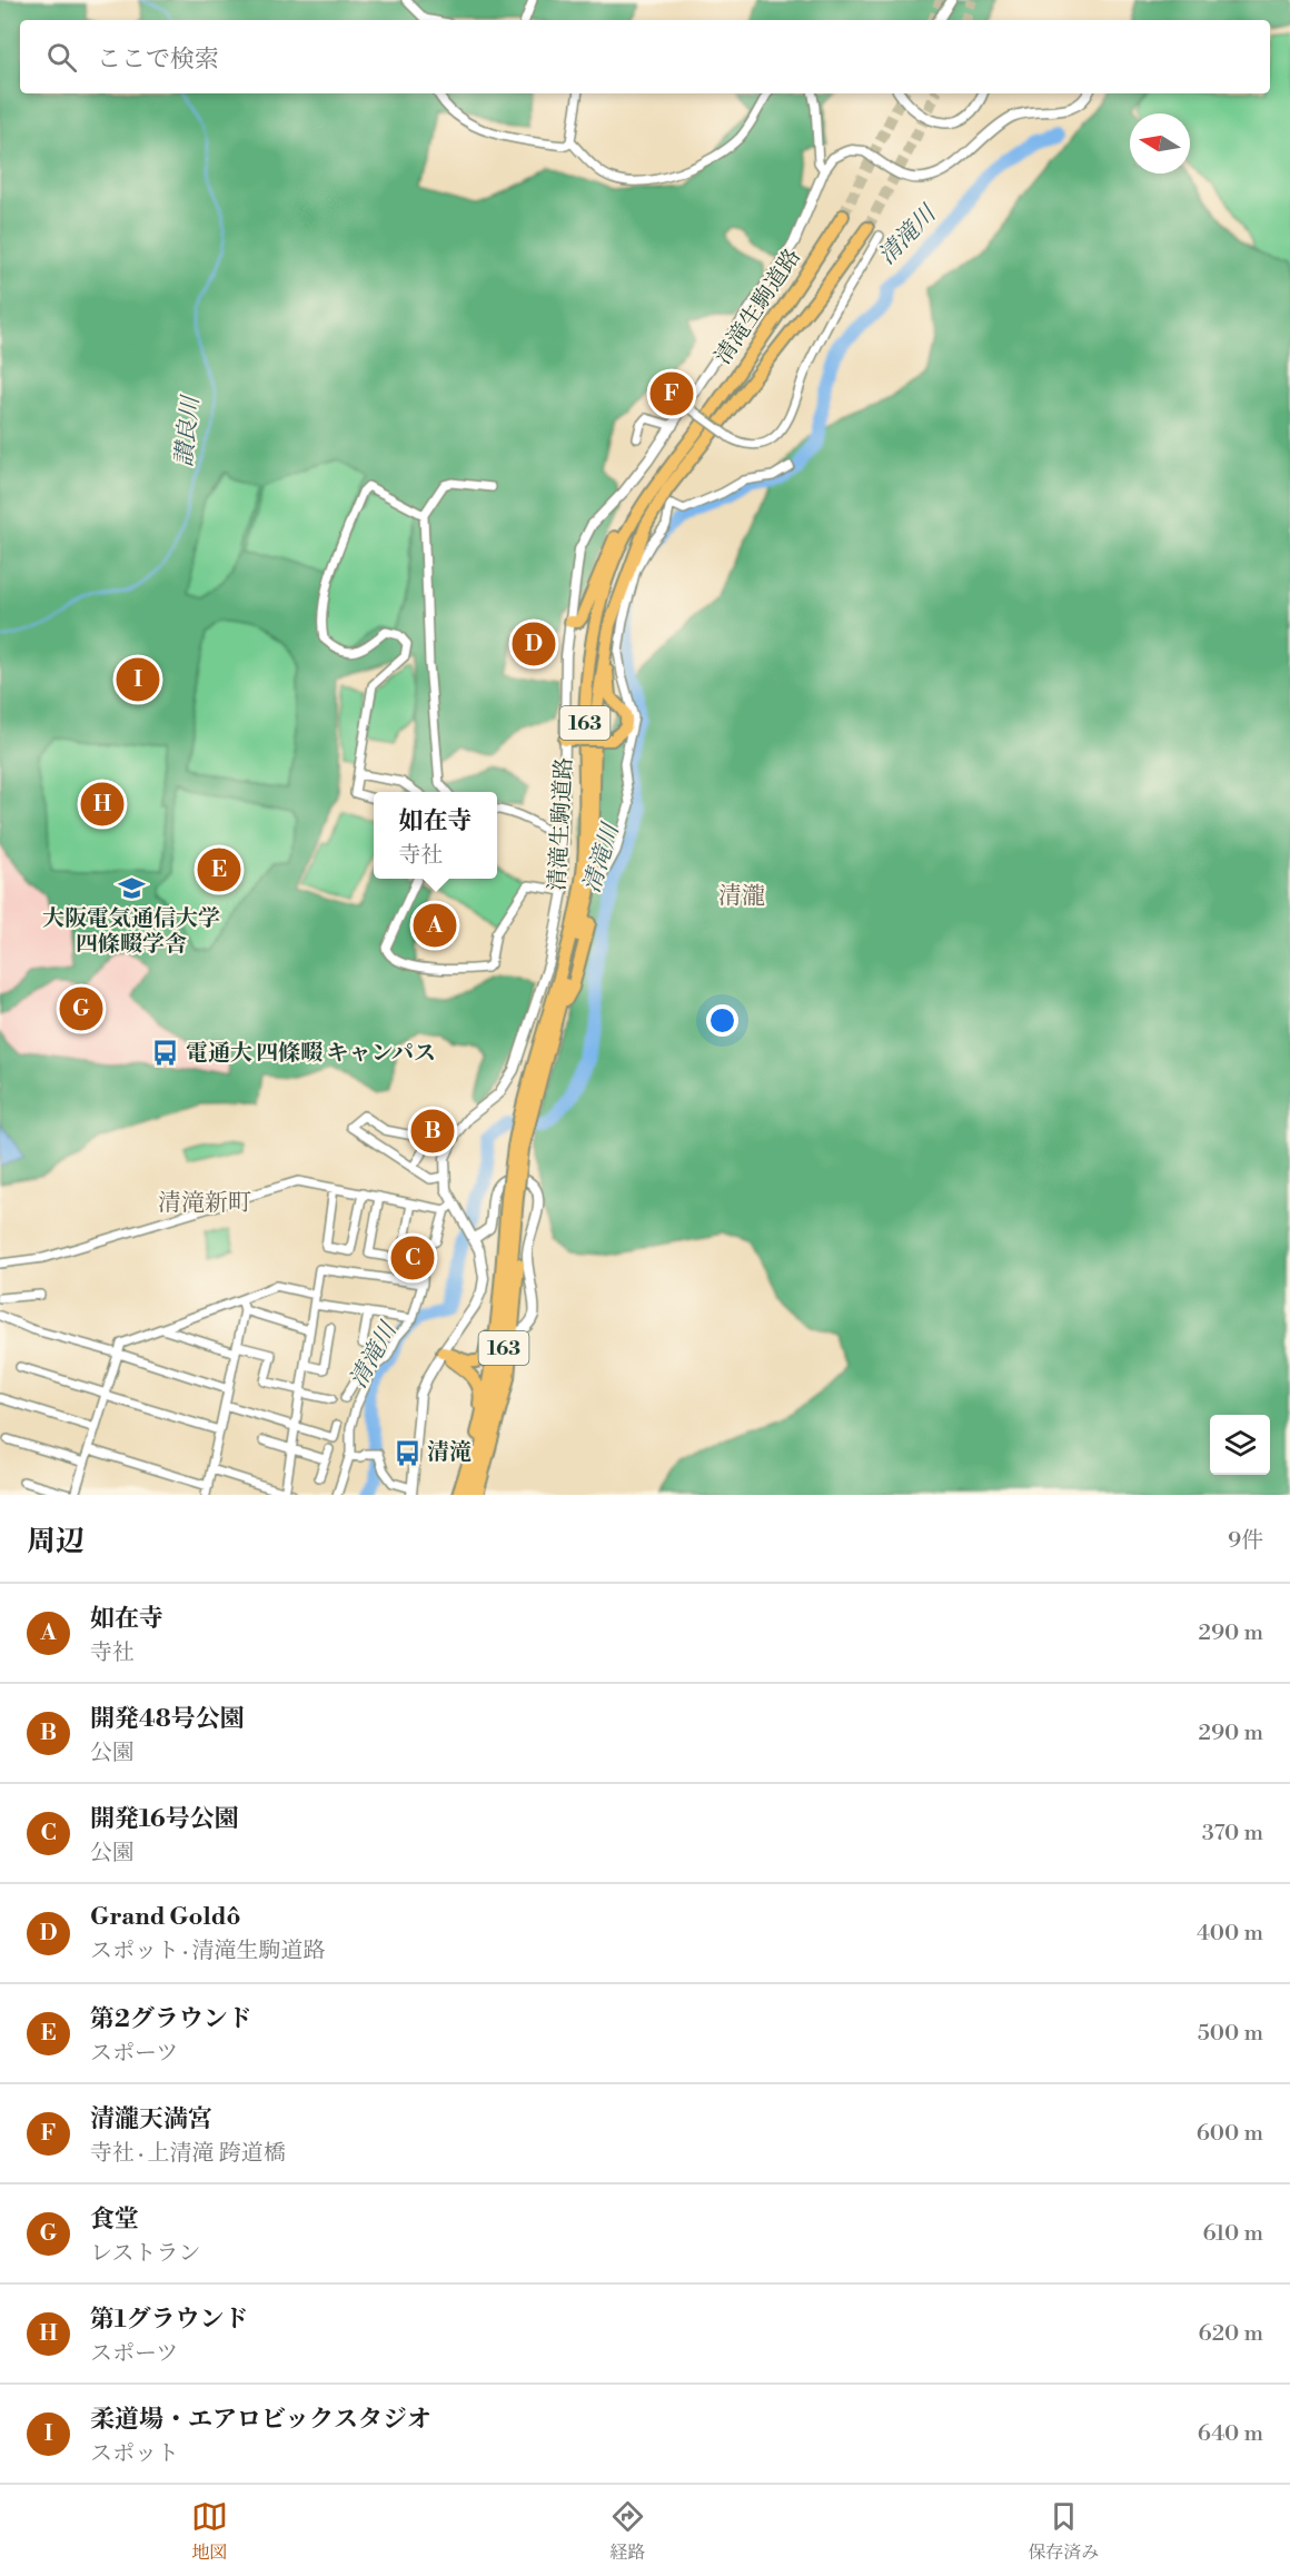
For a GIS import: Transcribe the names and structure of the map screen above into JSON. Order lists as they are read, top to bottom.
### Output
{
  "streets": {
    "highway": ["清滝生駒道路", "163"]
  },
  "crossings": [
    ["清滝生駒道路", "163"]
  ],
  "districts": ["清瀧", "清滝新町"],
  "water": ["清滝川", "讃良川"],
  "places": {
    "school or university": ["大阪電気通信大学 四條畷学舎"],
    "bus stop": ["電通大 四條畷 キャンパス", "清滝"]
  },
  "north": "left",
  "page": {
    "search": "ここで検索",
    "pins": [
      "F",
      "D",
      "I",
      "H",
      "E",
      "A",
      "G",
      "B",
      "C"
    ],
    "popup": ["如在寺", "寺社"],
    "heading": ["周辺", "9件"],
    "list": [
      {
        "mark": "A",
        "name": "如在寺",
        "note": "寺社",
        "value": "290 m"
      },
      {
        "mark": "B",
        "name": "開発48号公園",
        "note": "公園",
        "value": "290 m"
      },
      {
        "mark": "C",
        "name": "開発16号公園",
        "note": "公園",
        "value": "370 m"
      },
      {
        "mark": "D",
        "name": "Grand Goldô",
        "note": "スポット · 清滝生駒道路",
        "value": "400 m"
      },
      {
        "mark": "E",
        "name": "第2グラウンド",
        "note": "スポーツ",
        "value": "500 m"
      },
      {
        "mark": "F",
        "name": "清瀧天満宮",
        "note": "寺社 · 上清滝 跨道橋",
        "value": "600 m"
      },
      {
        "mark": "G",
        "name": "食堂",
        "note": "レストラン",
        "value": "610 m"
      },
      {
        "mark": "H",
        "name": "第1グラウンド",
        "note": "スポーツ",
        "value": "620 m"
      },
      {
        "mark": "I",
        "name": "柔道場・エアロビックスタジオ",
        "note": "スポット",
        "value": "640 m"
      }
    ],
    "nav": ["地図", "経路", "保存済み"]
  }
}
